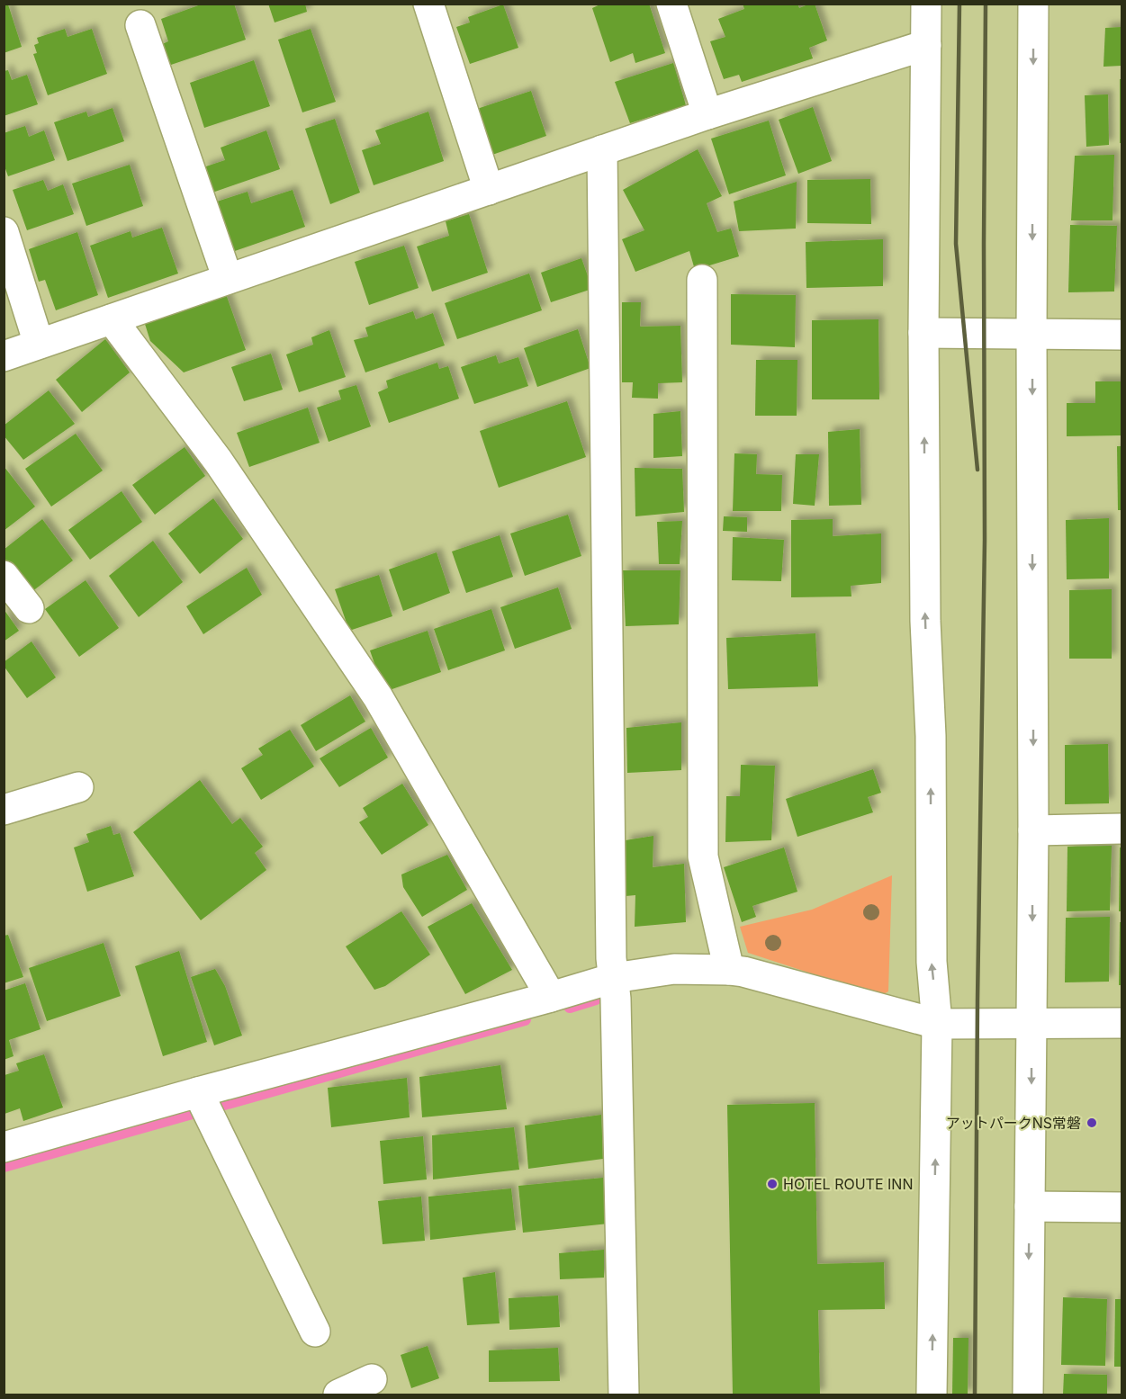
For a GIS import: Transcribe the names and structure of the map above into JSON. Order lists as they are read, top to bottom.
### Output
{
  "places": ["アットパークNS常磐", "HOTEL ROUTE INN"]
}
